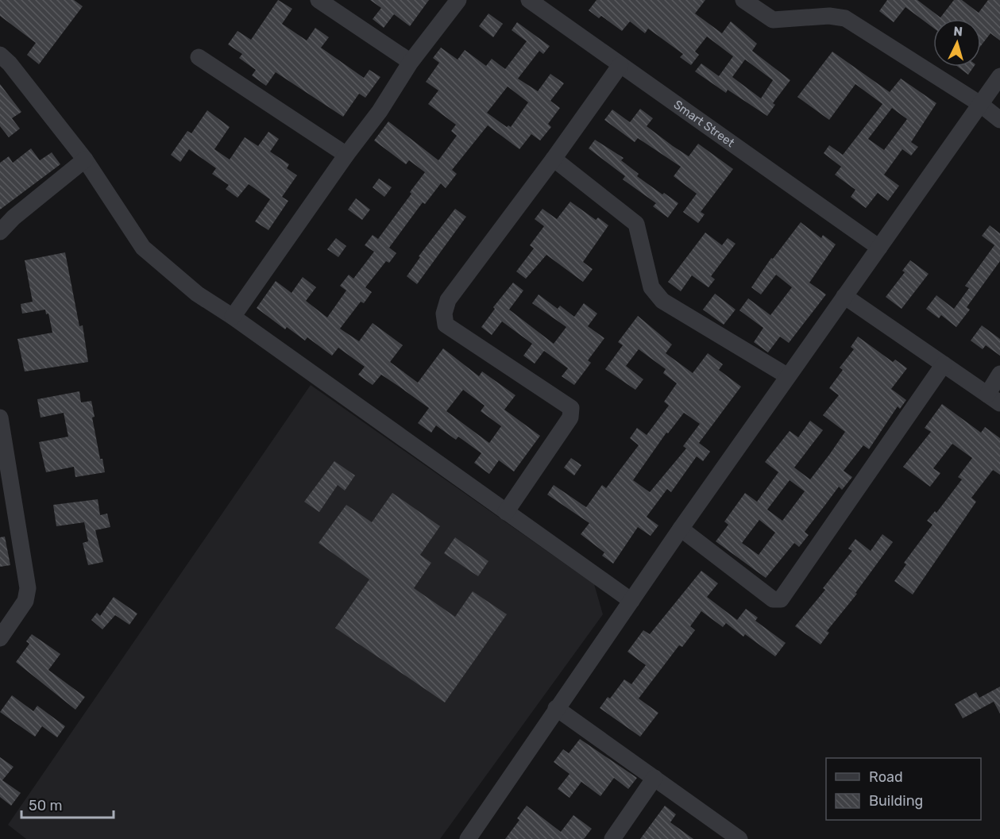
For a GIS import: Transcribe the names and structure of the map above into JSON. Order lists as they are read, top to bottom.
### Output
{
  "streets": {
    "street": ["Smart Street"]
  },
  "legend": ["Road", "Building"],
  "scale_bar": "50 m",
  "north": "top"
}
